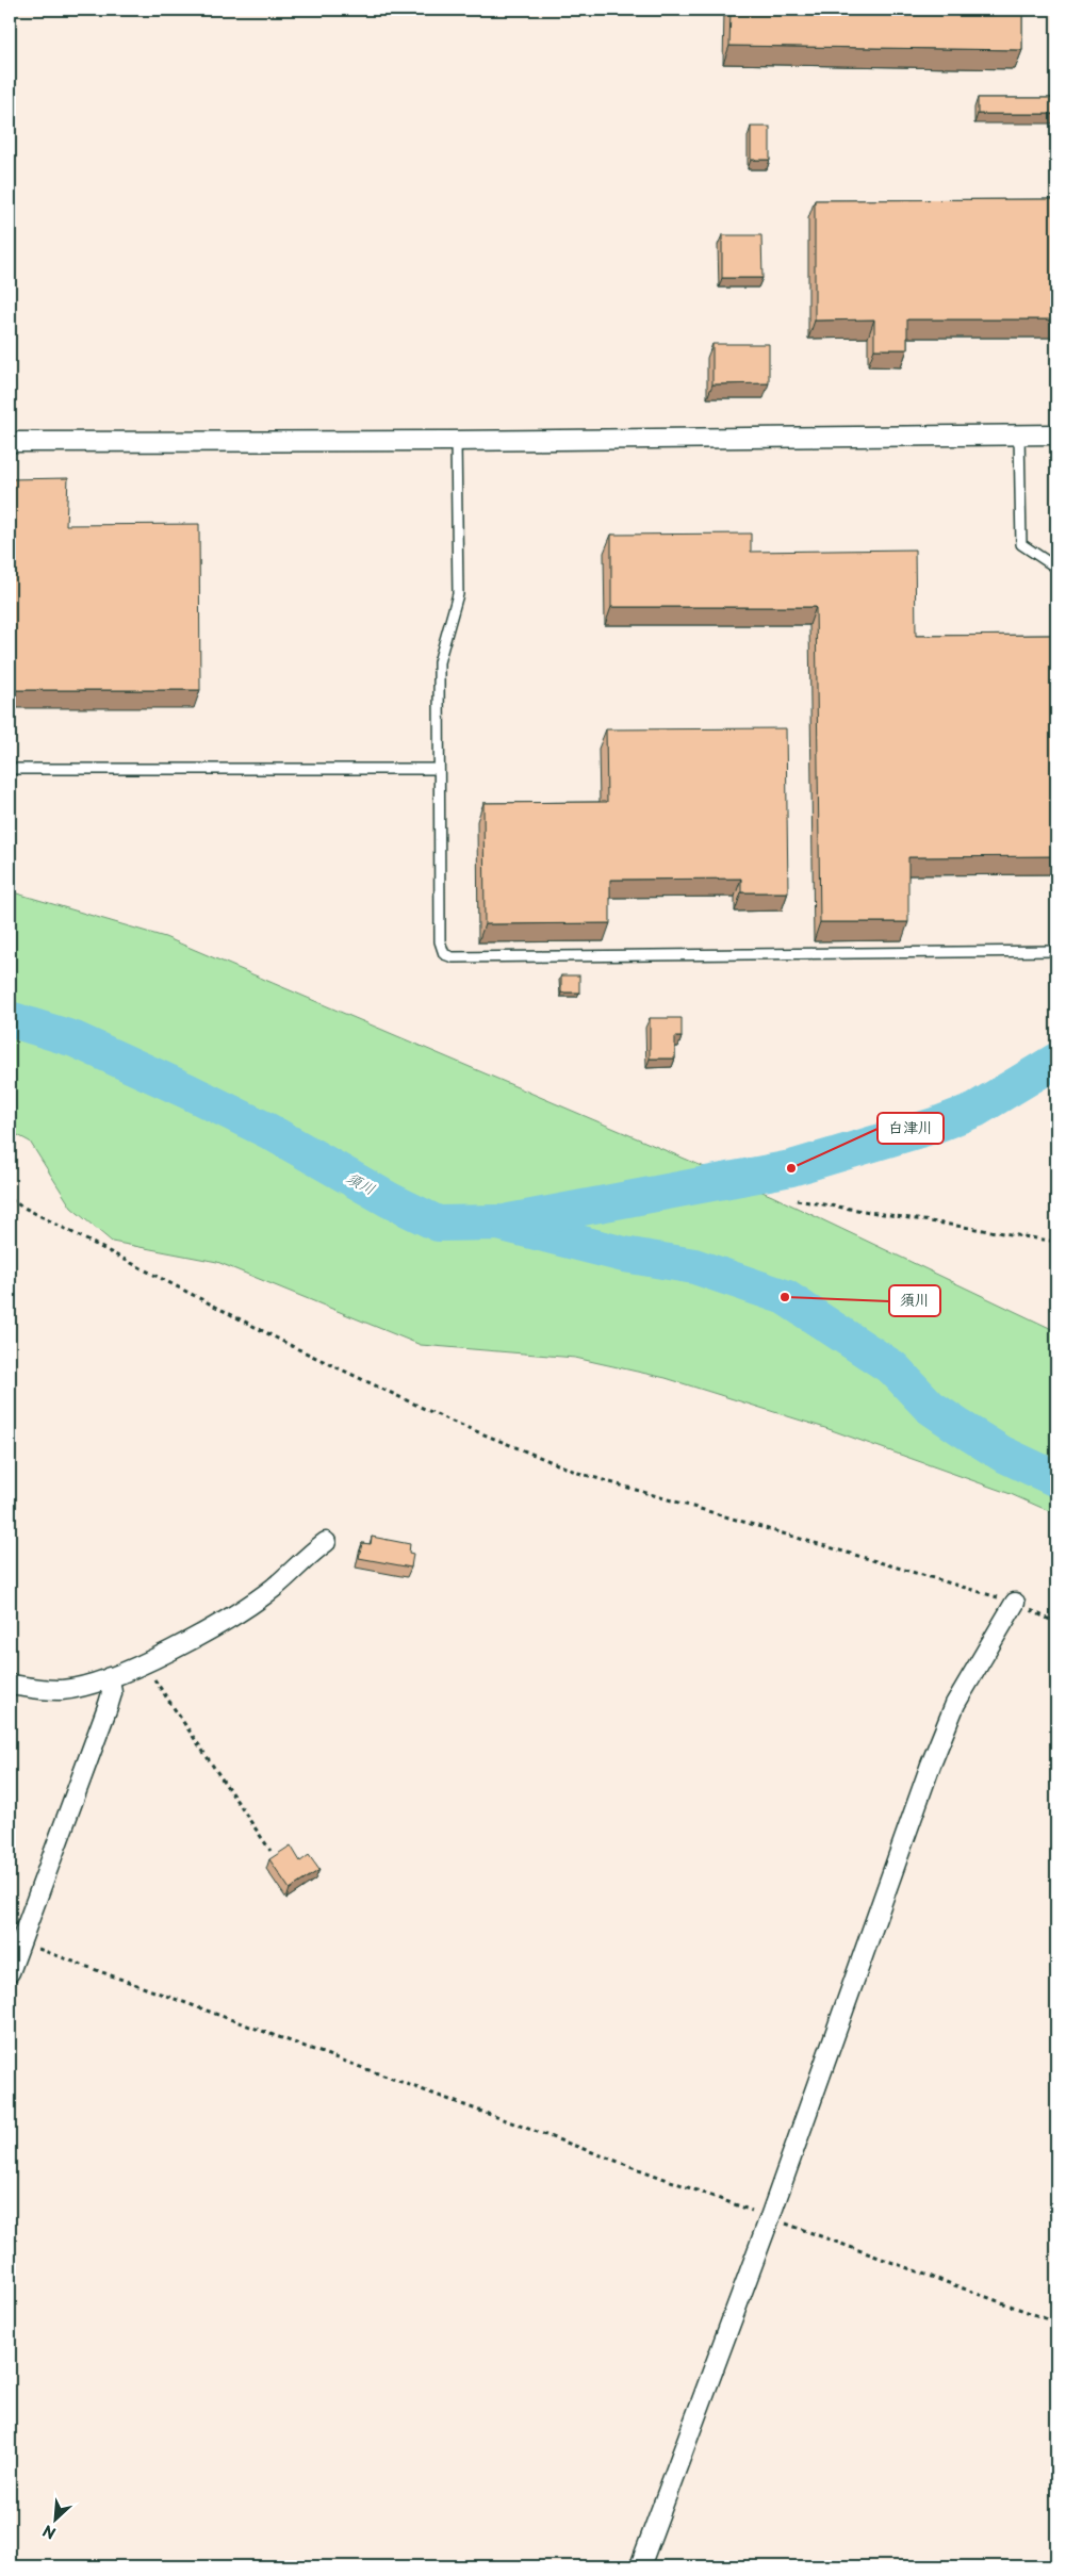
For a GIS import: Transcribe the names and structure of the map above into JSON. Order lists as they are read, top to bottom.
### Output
{
  "water": ["須川"],
  "places": ["白津川", "須川"],
  "north": "bottom left"
}
